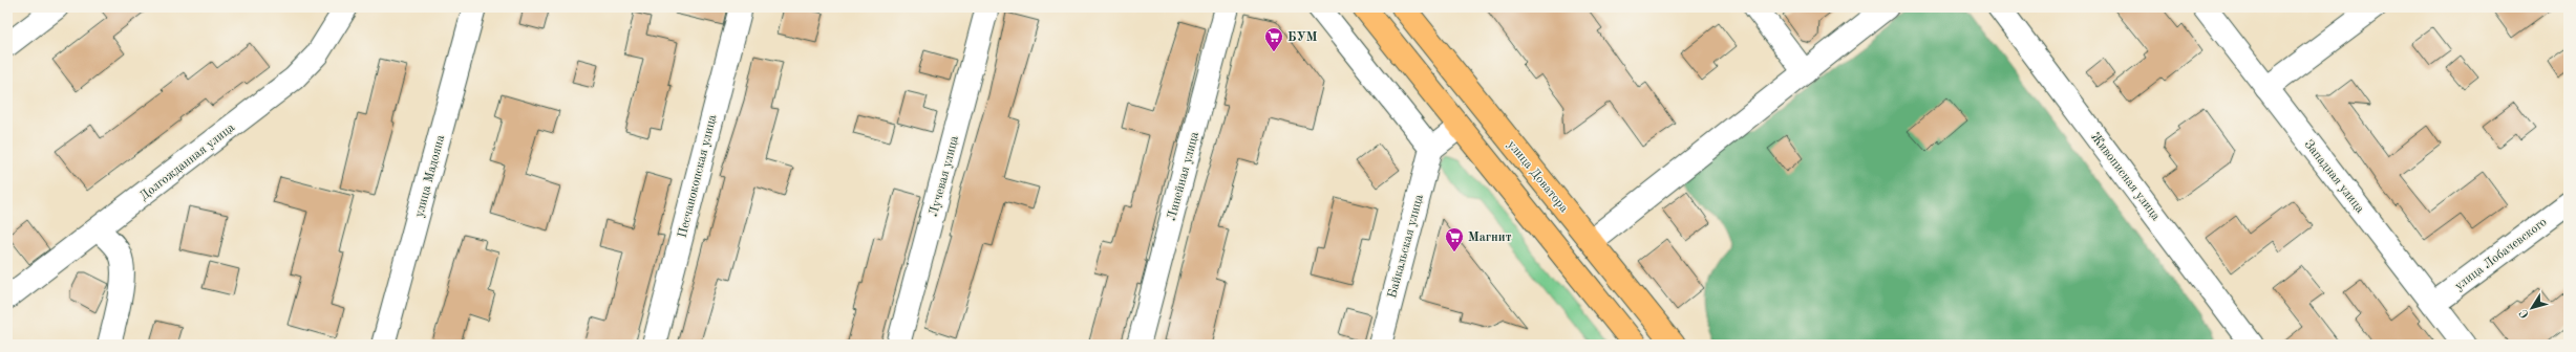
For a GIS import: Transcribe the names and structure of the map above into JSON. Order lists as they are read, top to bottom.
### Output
{
  "streets": {
    "main road": ["улица Доватора"],
    "street": [
      "Долгожданная улица",
      "улица Мадояна",
      "Песчанокопская улица",
      "Лучевая улица",
      "Линейная улица",
      "Живописная улица",
      "Западная улица",
      "Байкальская улица",
      "улица Лобачевского"
    ]
  },
  "crossings": [
    ["Западная улица", "улица Лобачевского"]
  ],
  "places": {
    "supermarket": ["БУМ", "Магнит"]
  },
  "north": "bottom left"
}
